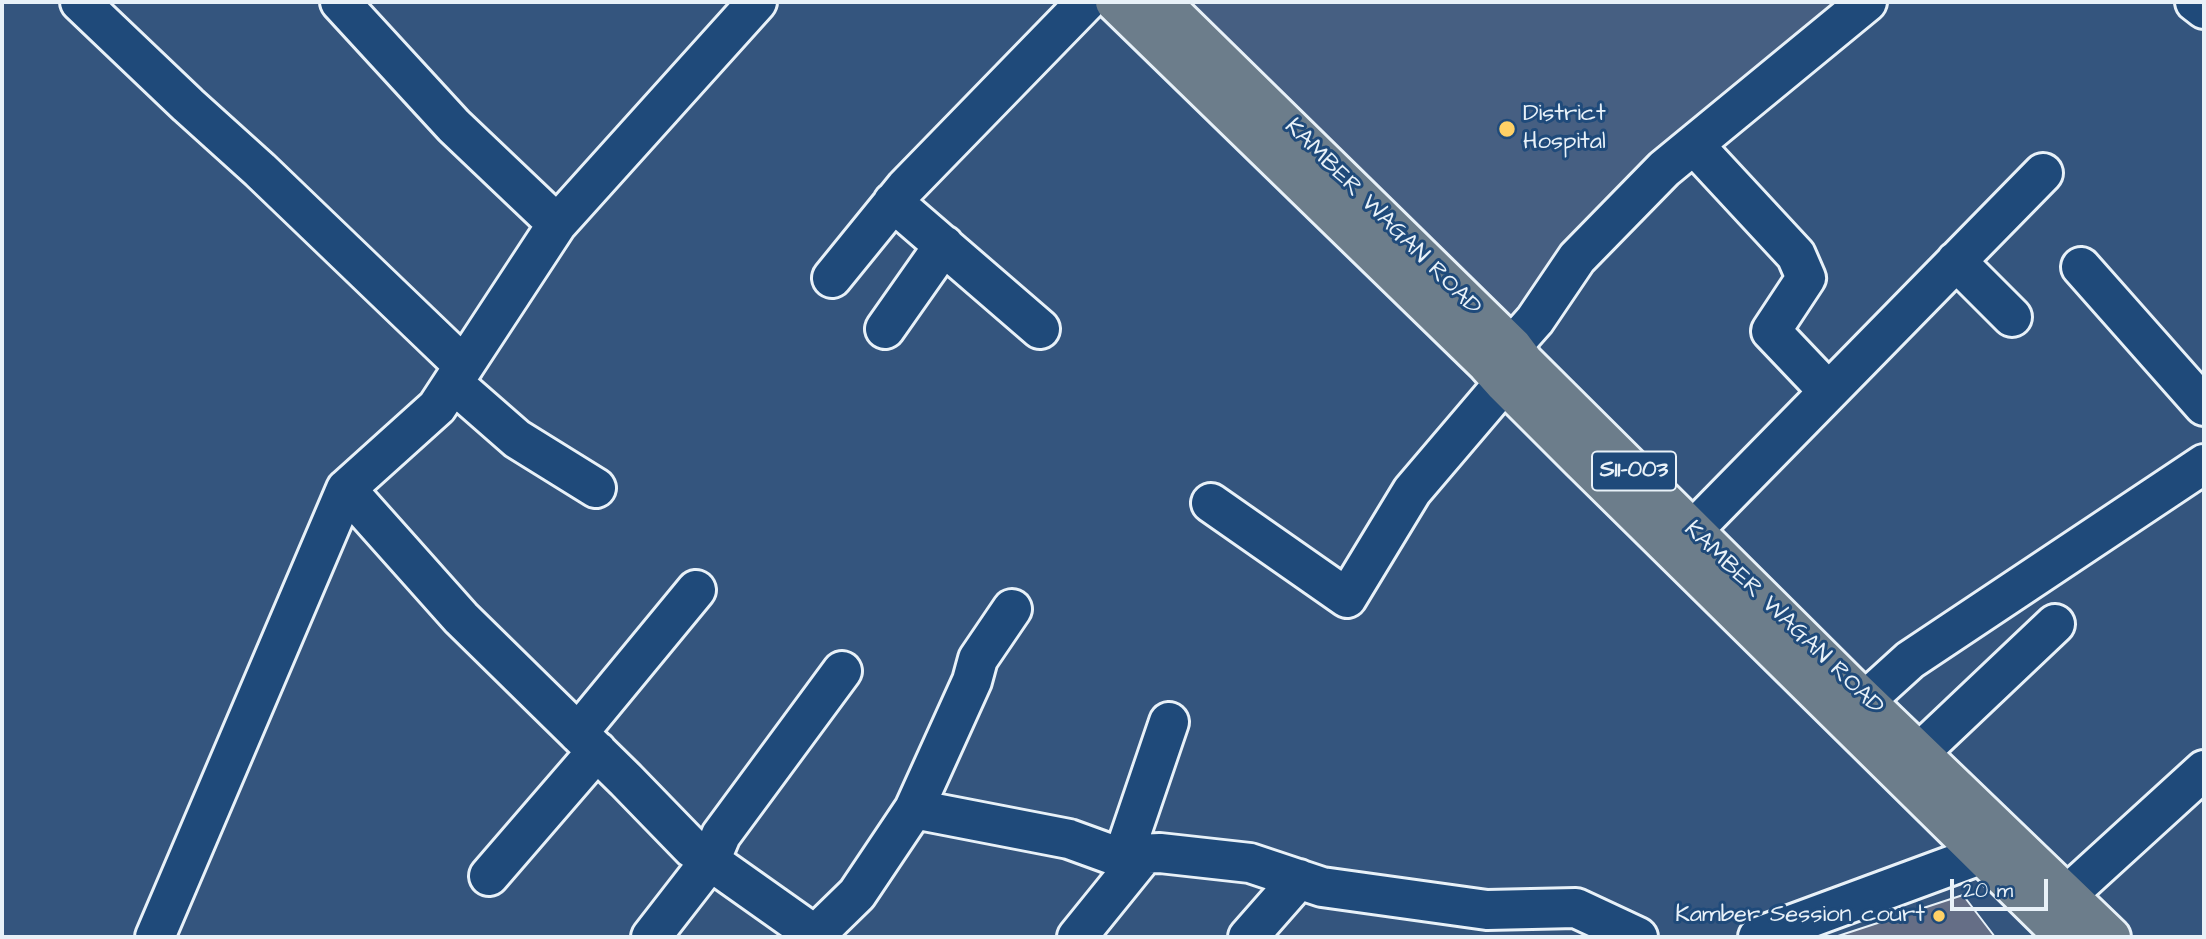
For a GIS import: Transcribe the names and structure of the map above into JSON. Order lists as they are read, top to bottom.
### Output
{
  "streets": {
    "main road": ["KAMBER WAGAN ROAD", "S11-003"]
  },
  "places": ["District Hospital", "Kamber Session court"],
  "scale_bar": "20 m"
}
